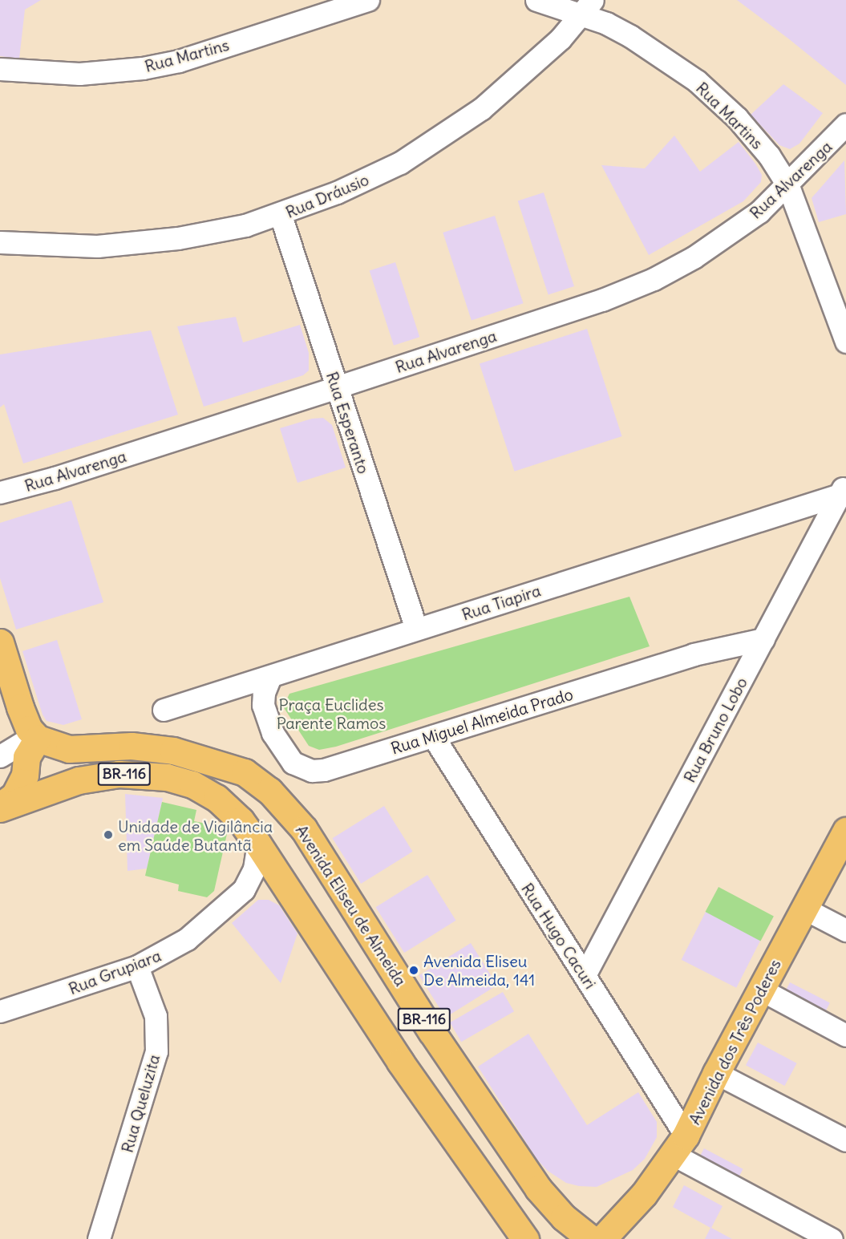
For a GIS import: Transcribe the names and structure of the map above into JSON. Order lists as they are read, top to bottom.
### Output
{
  "streets": {
    "main road": ["BR-116", "Avenida Eliseu de Almeida", "Avenida dos Três Poderes"],
    "street": [
      "Rua Martins",
      "Rua Alvarenga",
      "Rua Dráusio",
      "Rua Esperanto",
      "Rua Tiapira",
      "Rua Miguel Almeida Prado",
      "Rua Bruno Lobo",
      "Rua Hugo Cacuri",
      "Rua Grupiara",
      "Rua Queluzita"
    ]
  },
  "crossings": [
    ["Rua Martins", "Rua Alvarenga"],
    ["Rua Martins", "Rua Dráusio"],
    ["Rua Alvarenga", "Rua Esperanto"],
    ["Rua Dráusio", "Rua Esperanto"],
    ["Rua Esperanto", "Rua Tiapira"],
    ["Rua Tiapira", "Rua Miguel Almeida Prado"],
    ["Rua Tiapira", "Rua Bruno Lobo"],
    ["Rua Miguel Almeida Prado", "Rua Bruno Lobo"],
    ["Rua Miguel Almeida Prado", "Rua Hugo Cacuri"],
    ["Rua Bruno Lobo", "Rua Hugo Cacuri"],
    ["BR-116", "Avenida Eliseu de Almeida"],
    ["BR-116", "Rua Grupiara"],
    ["Rua Hugo Cacuri", "Avenida dos Três Poderes"],
    ["Rua Grupiara", "Rua Queluzita"]
  ],
  "parks": ["Praça Euclides Parente Ramos"],
  "places": ["Unidade de Vigilância em Saúde Butantã", "Avenida Eliseu De Almeida, 141"]
}
